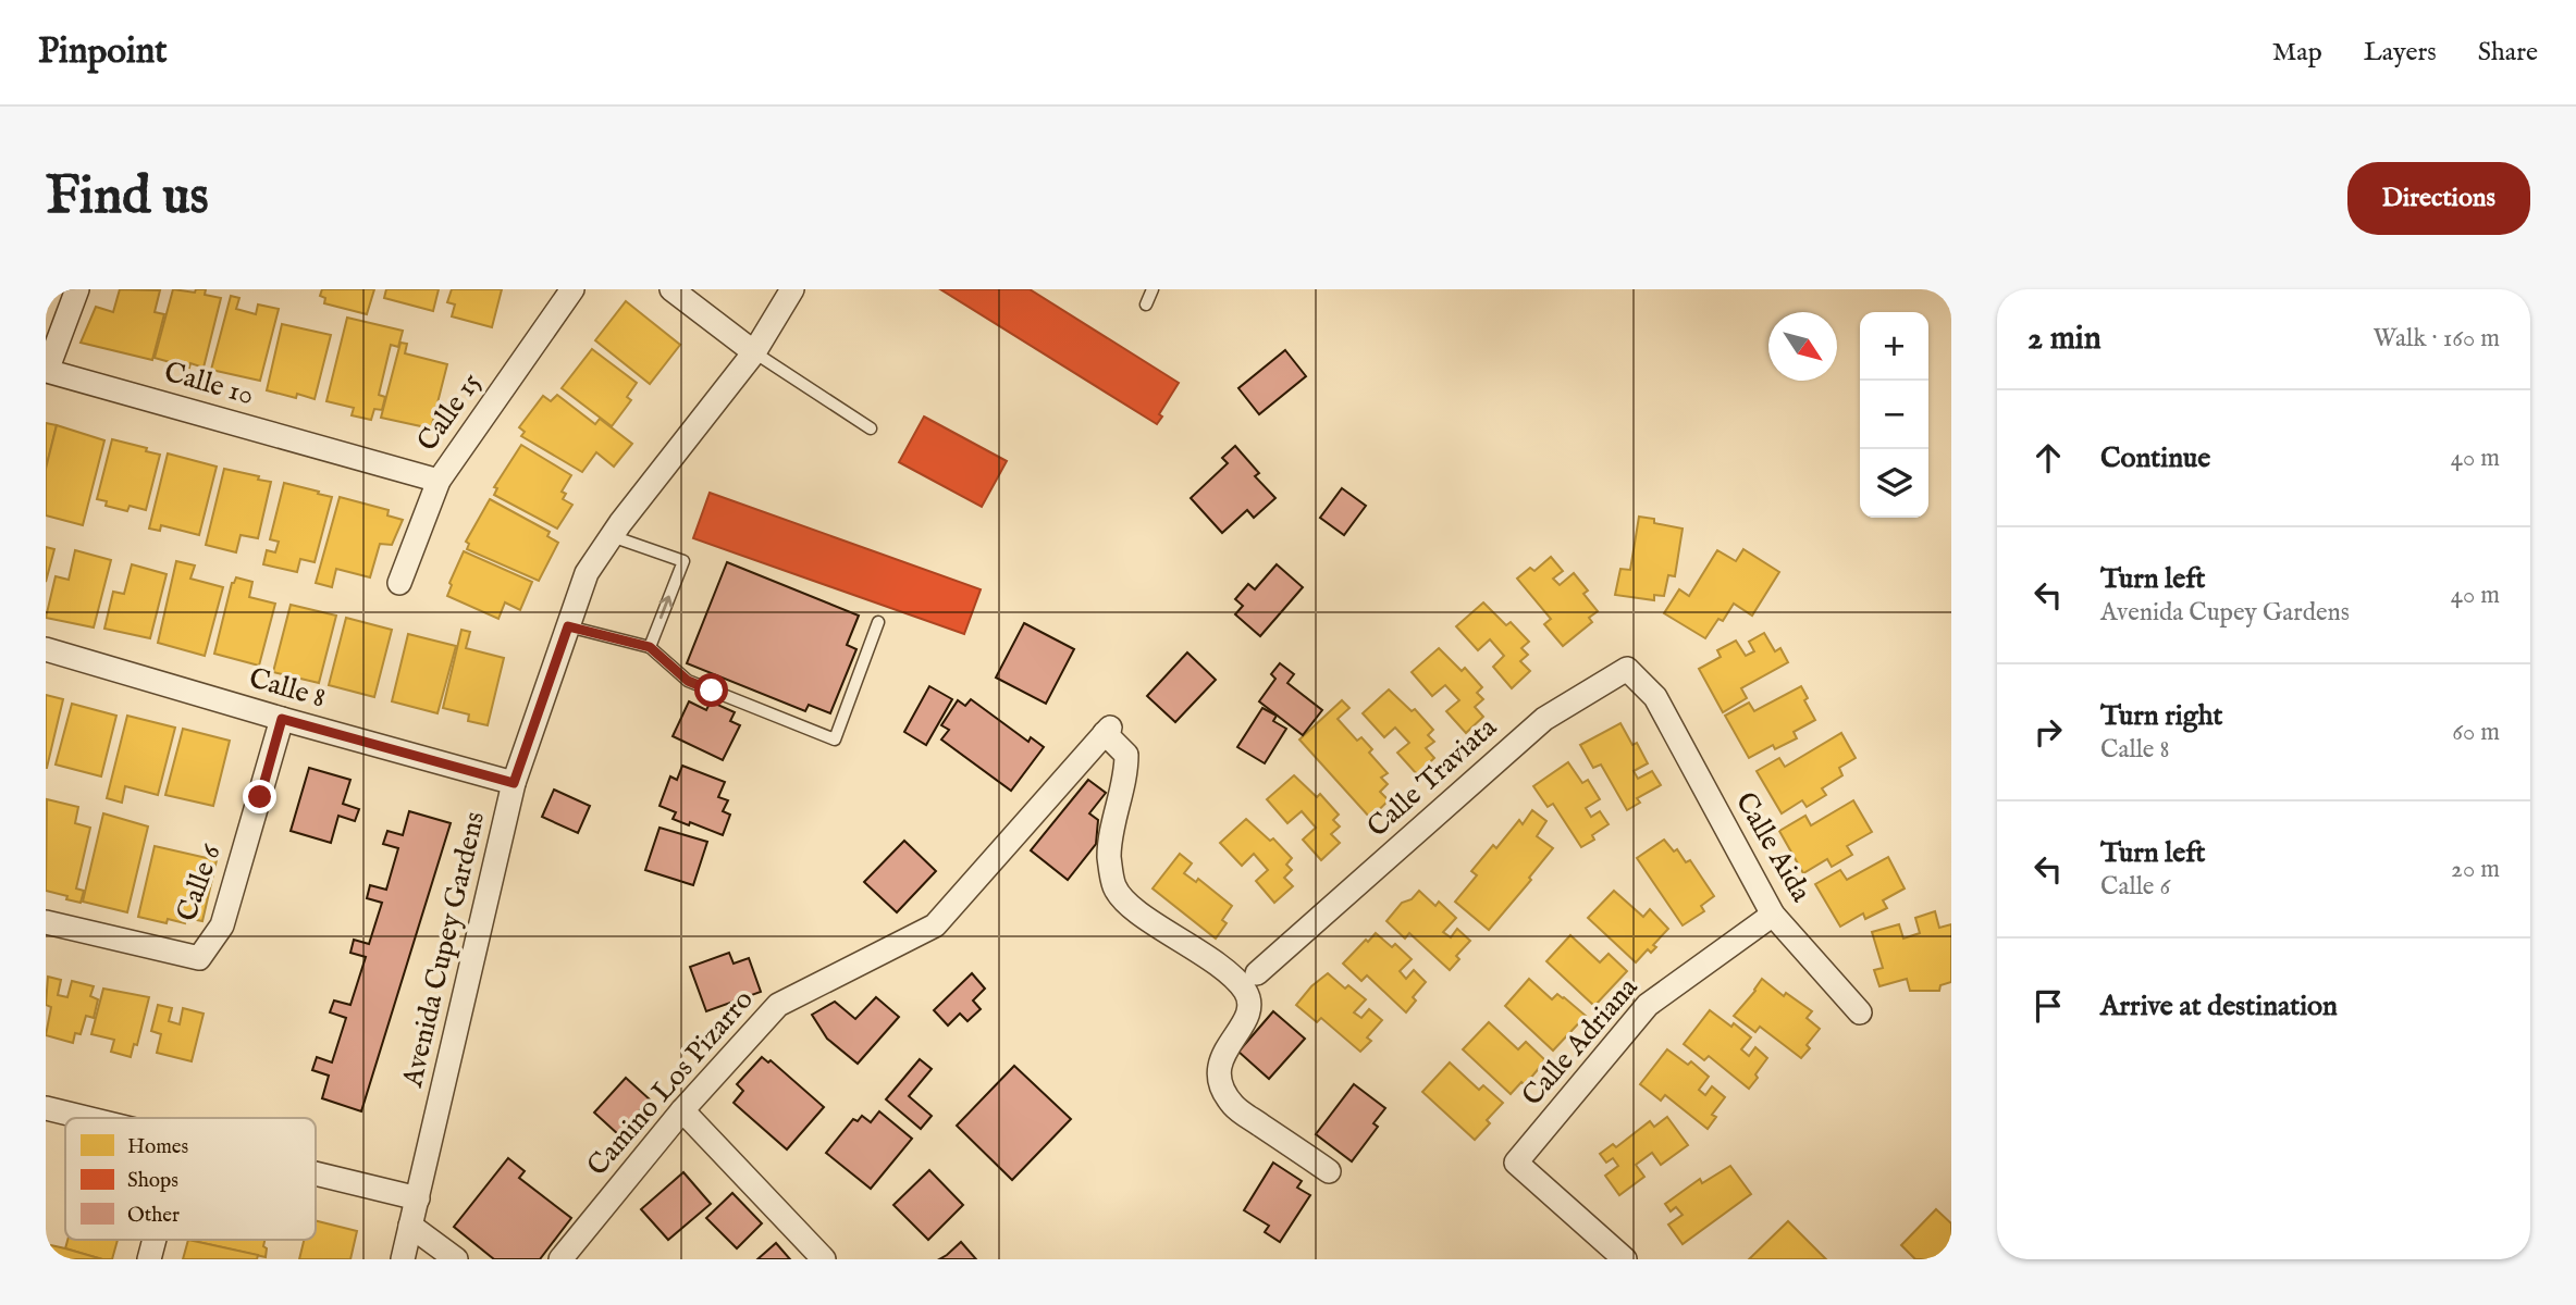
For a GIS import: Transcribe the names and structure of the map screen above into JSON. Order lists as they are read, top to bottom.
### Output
{
  "streets": {
    "street": [
      "Calle 10",
      "Calle 15",
      "Calle 8",
      "Calle Traviata",
      "Calle Aida",
      "Calle 6",
      "Avenida Cupey Gardens",
      "Calle Adriana",
      "Camino Los Pizarro"
    ]
  },
  "crossings": [
    ["Calle 10", "Calle 15"],
    ["Calle 8", "Calle 6"],
    ["Calle 8", "Avenida Cupey Gardens"],
    ["Calle Traviata", "Calle Aida"],
    ["Calle Aida", "Calle Adriana"]
  ],
  "legend": ["Homes", "Shops", "Other"],
  "north": "bottom right",
  "page": {
    "header": "Pinpoint",
    "nav": ["Map", "Layers", "Share"],
    "buttons": "Directions",
    "title": "Find us",
    "heading": ["2 min", "Walk · 160 m"],
    "map_buttons": ["+", "−"],
    "list": [
      ["Continue", "40 m"],
      ["Turn left", "Avenida Cupey Gardens", "40 m"],
      ["Turn right", "Calle 8", "60 m"],
      ["Turn left", "Calle 6", "20 m"],
      "Arrive at destination"
    ]
  }
}
